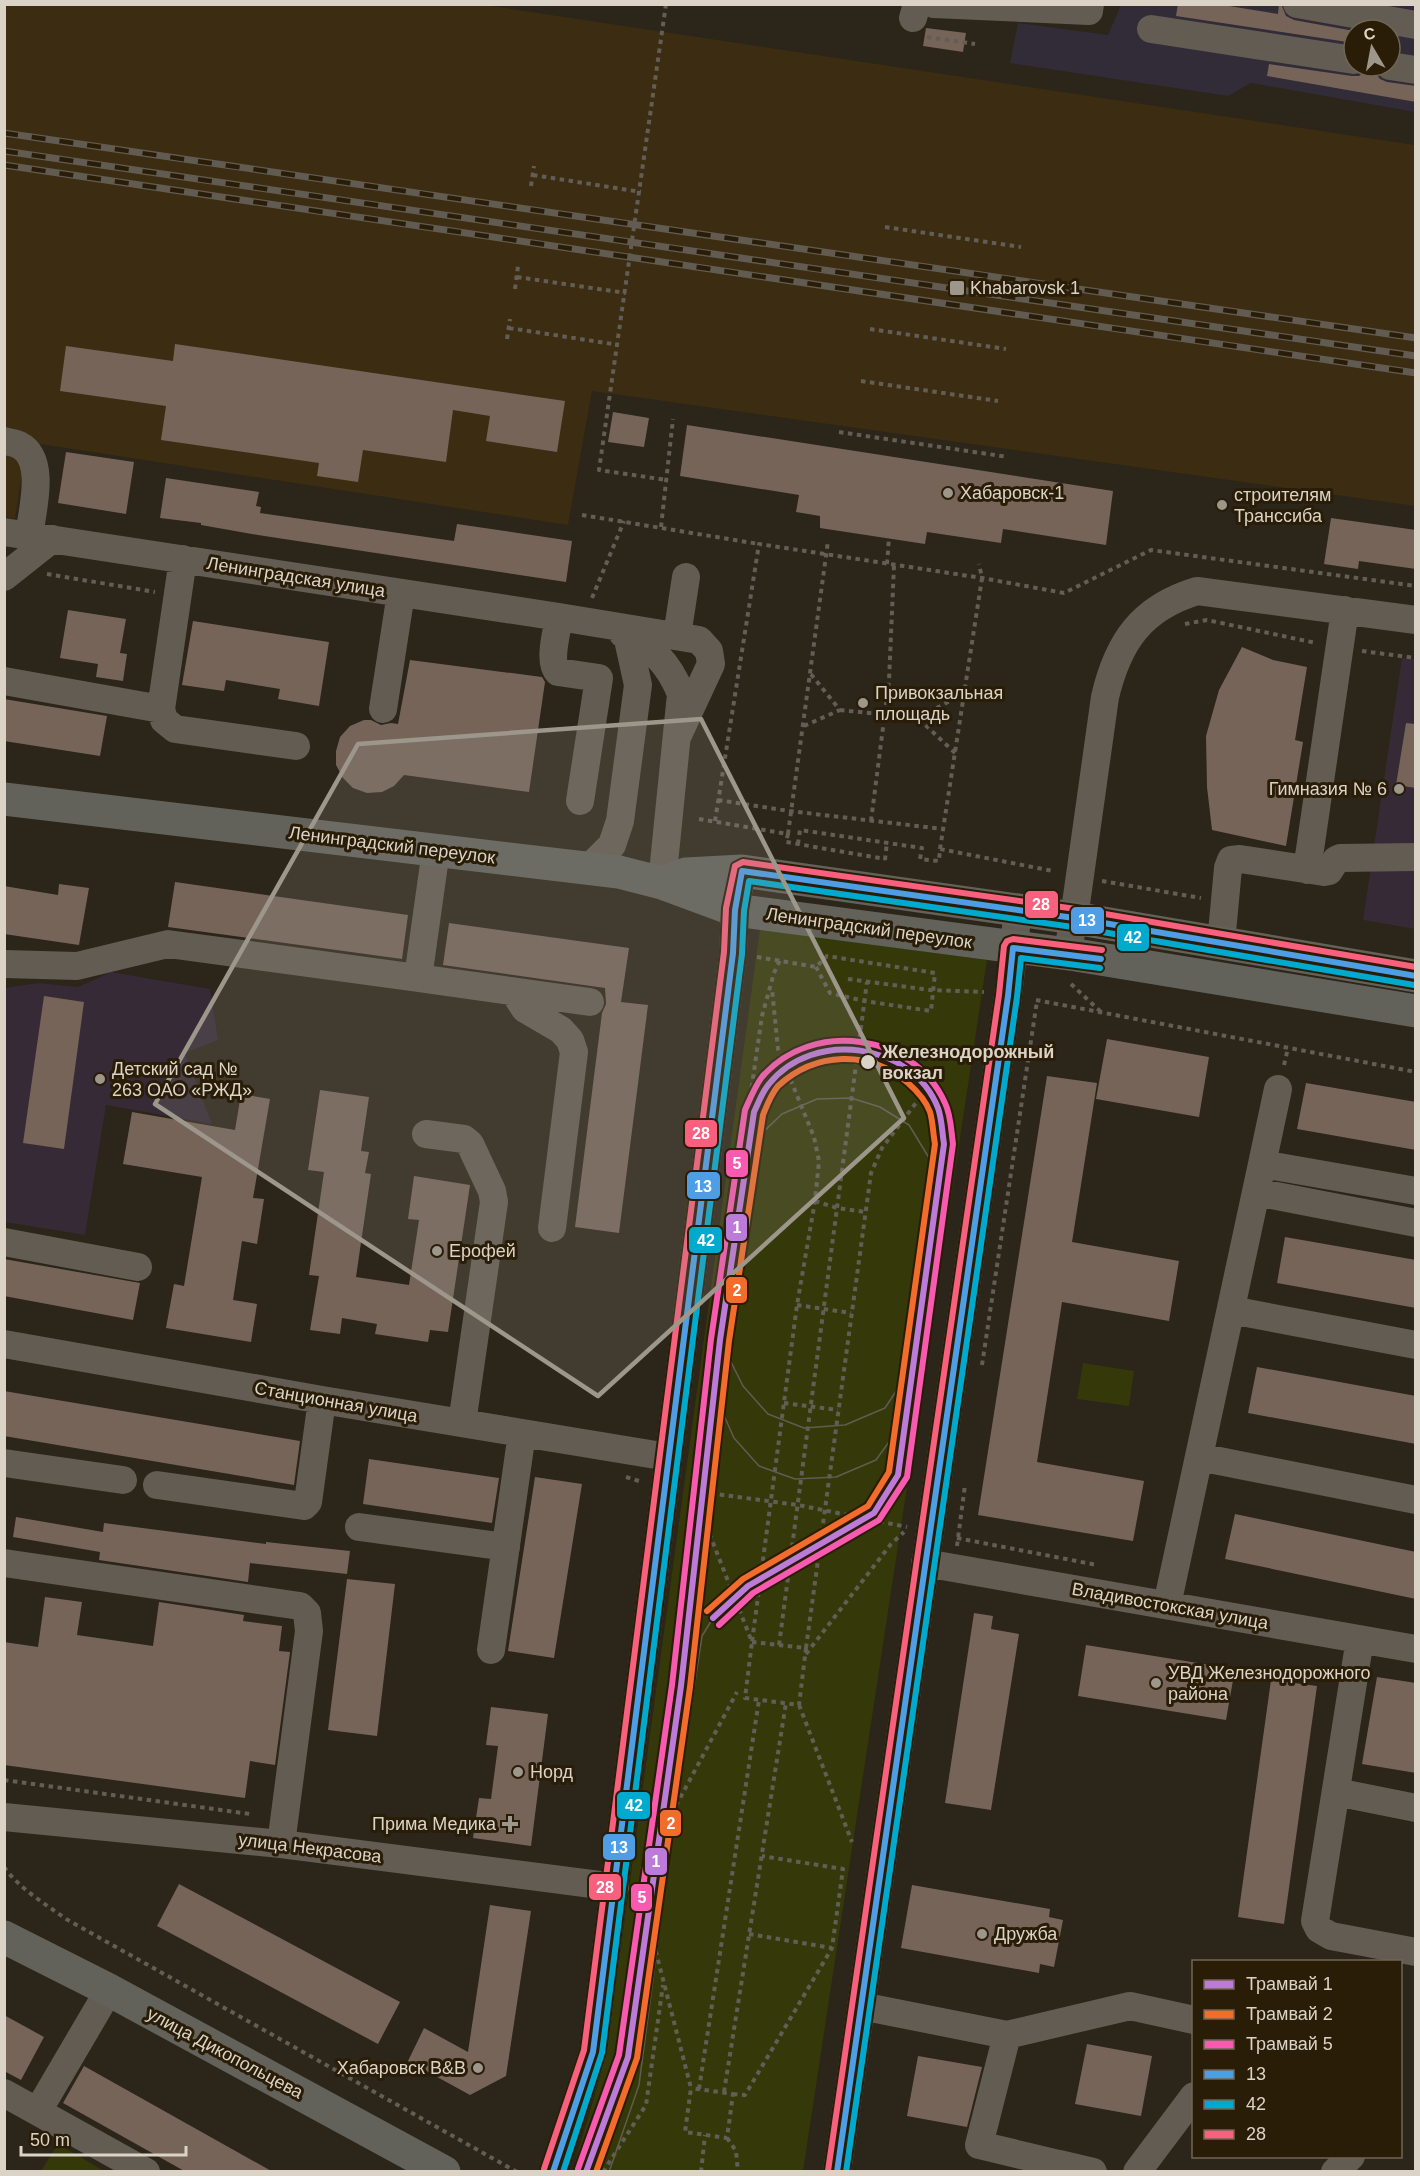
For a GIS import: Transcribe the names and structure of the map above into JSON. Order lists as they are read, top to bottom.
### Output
{
  "streets": {
    "main road": ["Ленинградский переулок", "улица Дикопольцева"],
    "street": [
      "Ленинградская улица",
      "Станционная улица",
      "Владивостокская улица",
      "улица Некрасова"
    ]
  },
  "places": {
    "transit": ["Khabarovsk 1"],
    "other": [
      "Хабаровск-1",
      "строителям Транссиба",
      "Привокзальная площадь",
      "Гимназия № 6",
      "Железнодорожный вокзал",
      "Детский сад № 263 ОАО «РЖД»",
      "Ерофей",
      "УВД Железнодорожного района",
      "Норд",
      "Дружба",
      "Хабаровск B&B"
    ],
    "health": ["Прима Медика"]
  },
  "lines": [
    "transit line 28",
    "transit line 13",
    "transit line 42",
    "tram line 5",
    "tram line 1",
    "tram line 2"
  ],
  "legend": [
    "Трамвай 1",
    "Трамвай 2",
    "Трамвай 5",
    "13",
    "42",
    "28"
  ],
  "scale_bar": "50 m",
  "north": "top"
}
